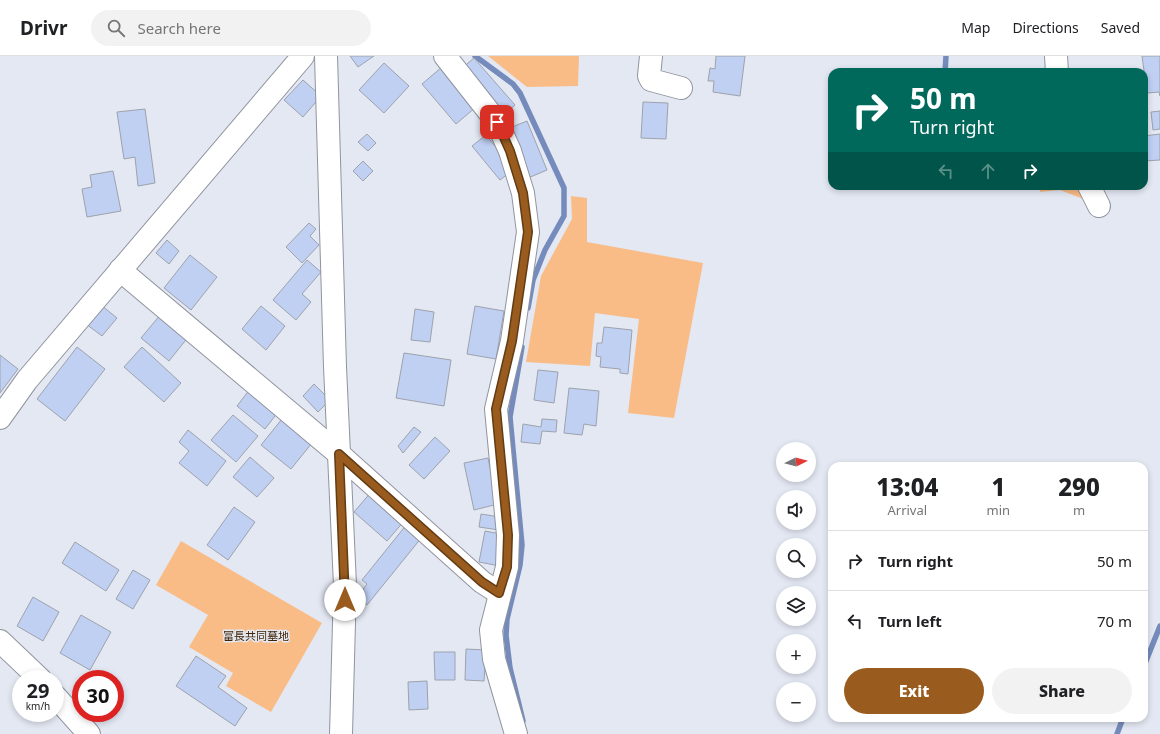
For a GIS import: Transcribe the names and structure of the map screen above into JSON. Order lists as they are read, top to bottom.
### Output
{
  "parks": ["富長共同墓地"],
  "north": "right",
  "page": {
    "header": "Drivr",
    "search": "Search here",
    "nav": ["Map", "Directions", "Saved"],
    "turn": ["50 m", "Turn right"],
    "map_buttons": ["+", "−"],
    "eta": [
      "13:04",
      "Arrival",
      "1",
      "min",
      "290",
      "m"
    ],
    "list": [
      {
        "name": "Turn right",
        "value": "50 m"
      },
      {
        "name": "Turn left",
        "value": "70 m"
      }
    ],
    "buttons": ["Exit", "Share"],
    "speed": "29 km/h",
    "limit": "30"
  }
}
